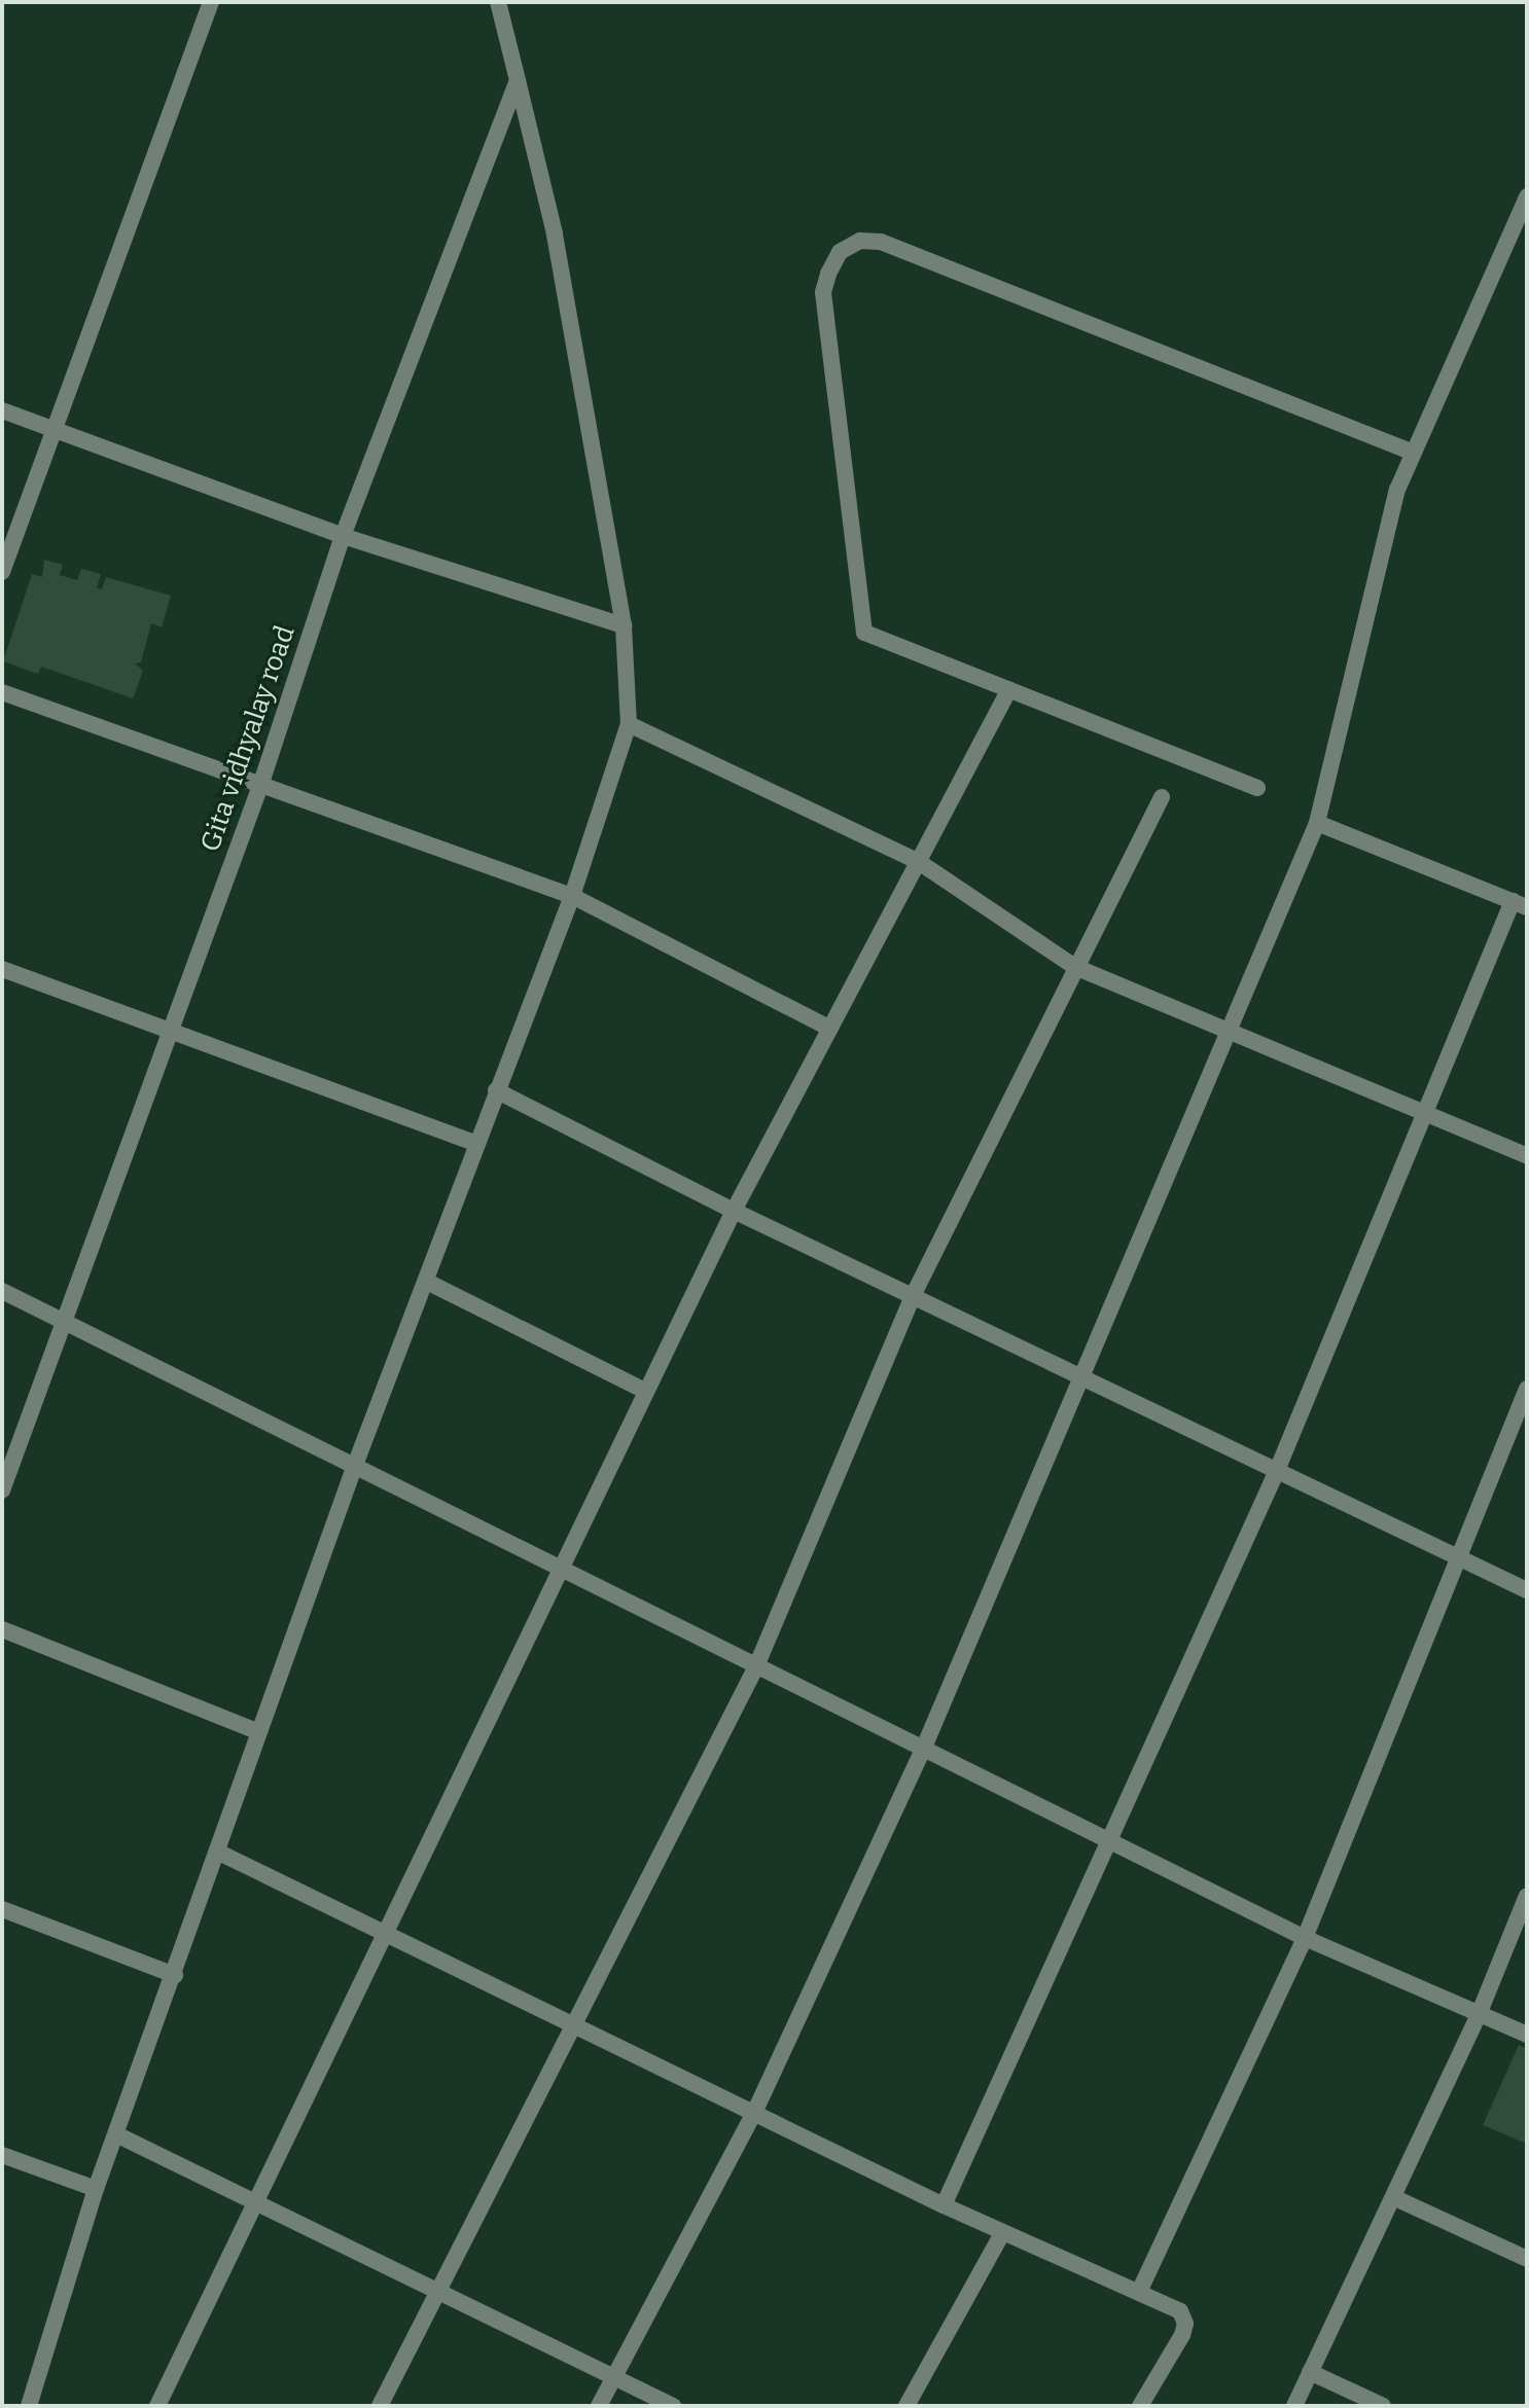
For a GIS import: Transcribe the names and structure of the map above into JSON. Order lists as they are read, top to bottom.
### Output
{
  "streets": {
    "street": ["Gita vidhyalay road"]
  }
}
